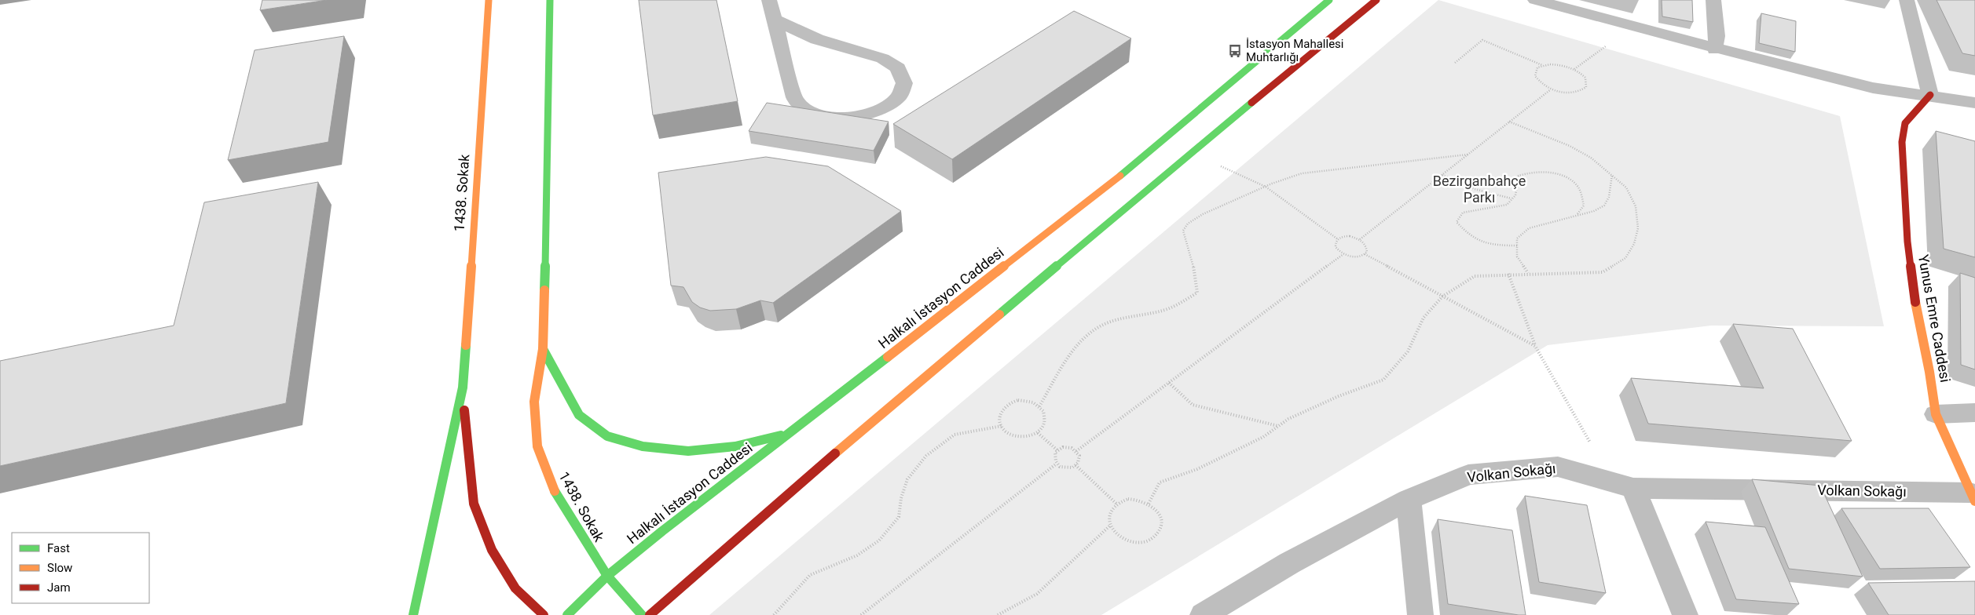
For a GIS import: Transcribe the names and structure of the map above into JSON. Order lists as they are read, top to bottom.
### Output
{
  "streets": {
    "street": [
      "1438. Sokak",
      "Halkalı İstasyon Caddesi",
      "Yunus Emre Caddesi",
      "Volkan Sokağı"
    ]
  },
  "crossings": [
    ["1438. Sokak", "Halkalı İstasyon Caddesi"],
    ["Yunus Emre Caddesi", "Volkan Sokağı"]
  ],
  "parks": ["Bezirganbahçe Parkı"],
  "places": {
    "bus stop": ["İstasyon Mahallesi Muhtarlığı"]
  },
  "legend": ["Fast", "Slow", "Jam"]
}
